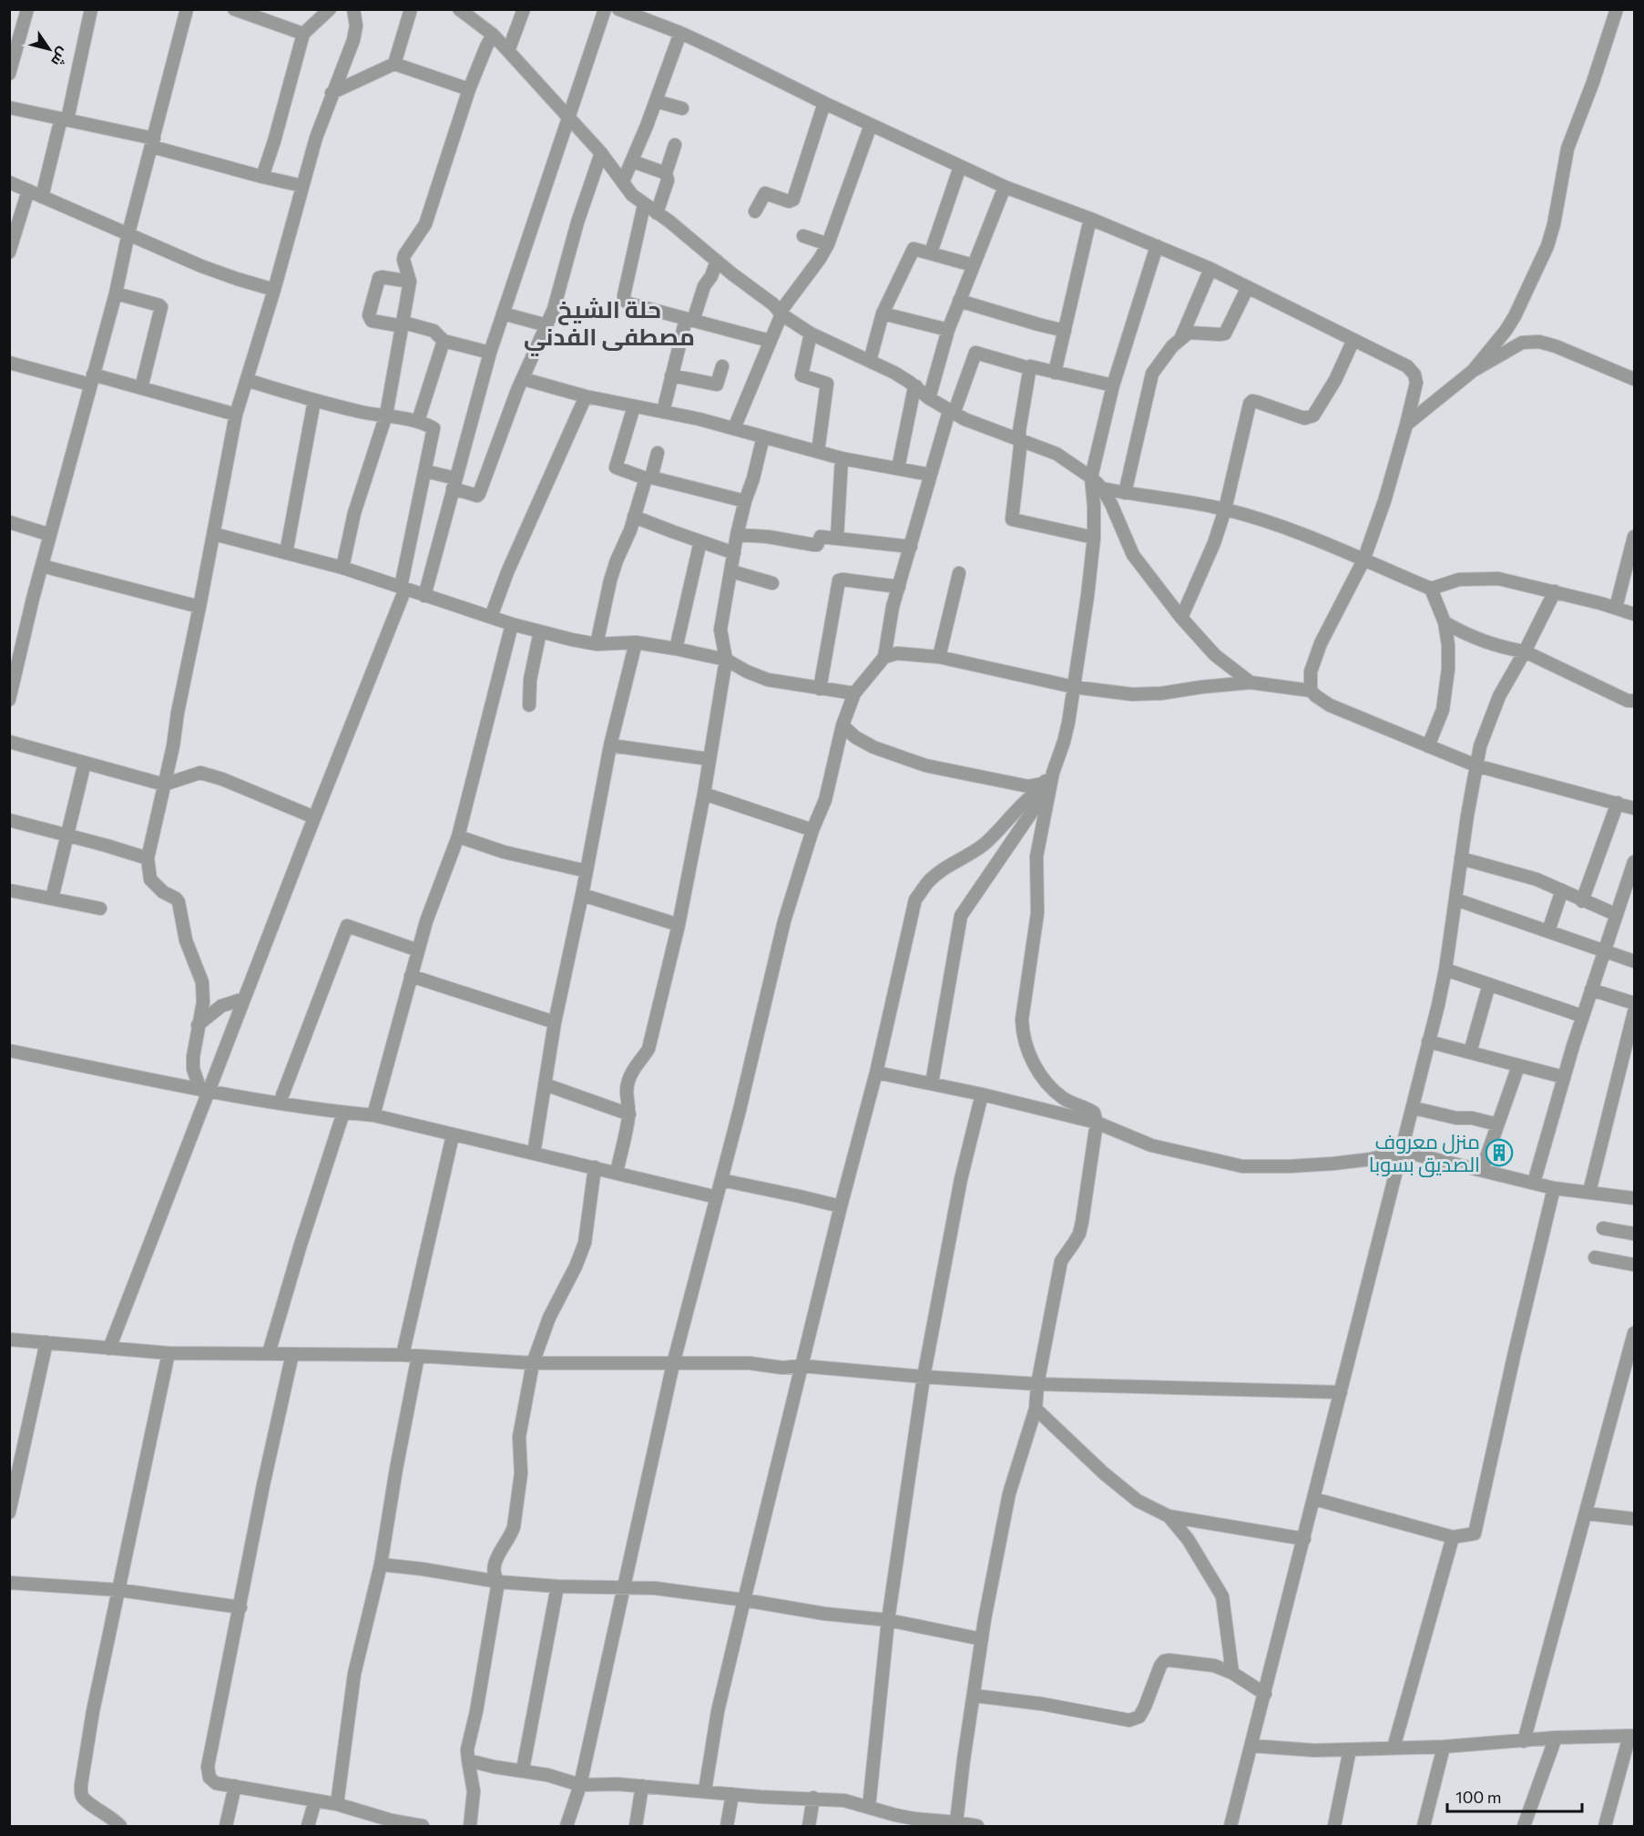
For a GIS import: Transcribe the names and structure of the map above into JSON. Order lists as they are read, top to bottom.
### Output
{
  "districts": ["حلة الشيخ مصطفى الفدني"],
  "places": {
    "building": ["منزل معروف الصديق بسوبا"]
  },
  "scale_bar": "100 m",
  "north": "bottom right"
}
